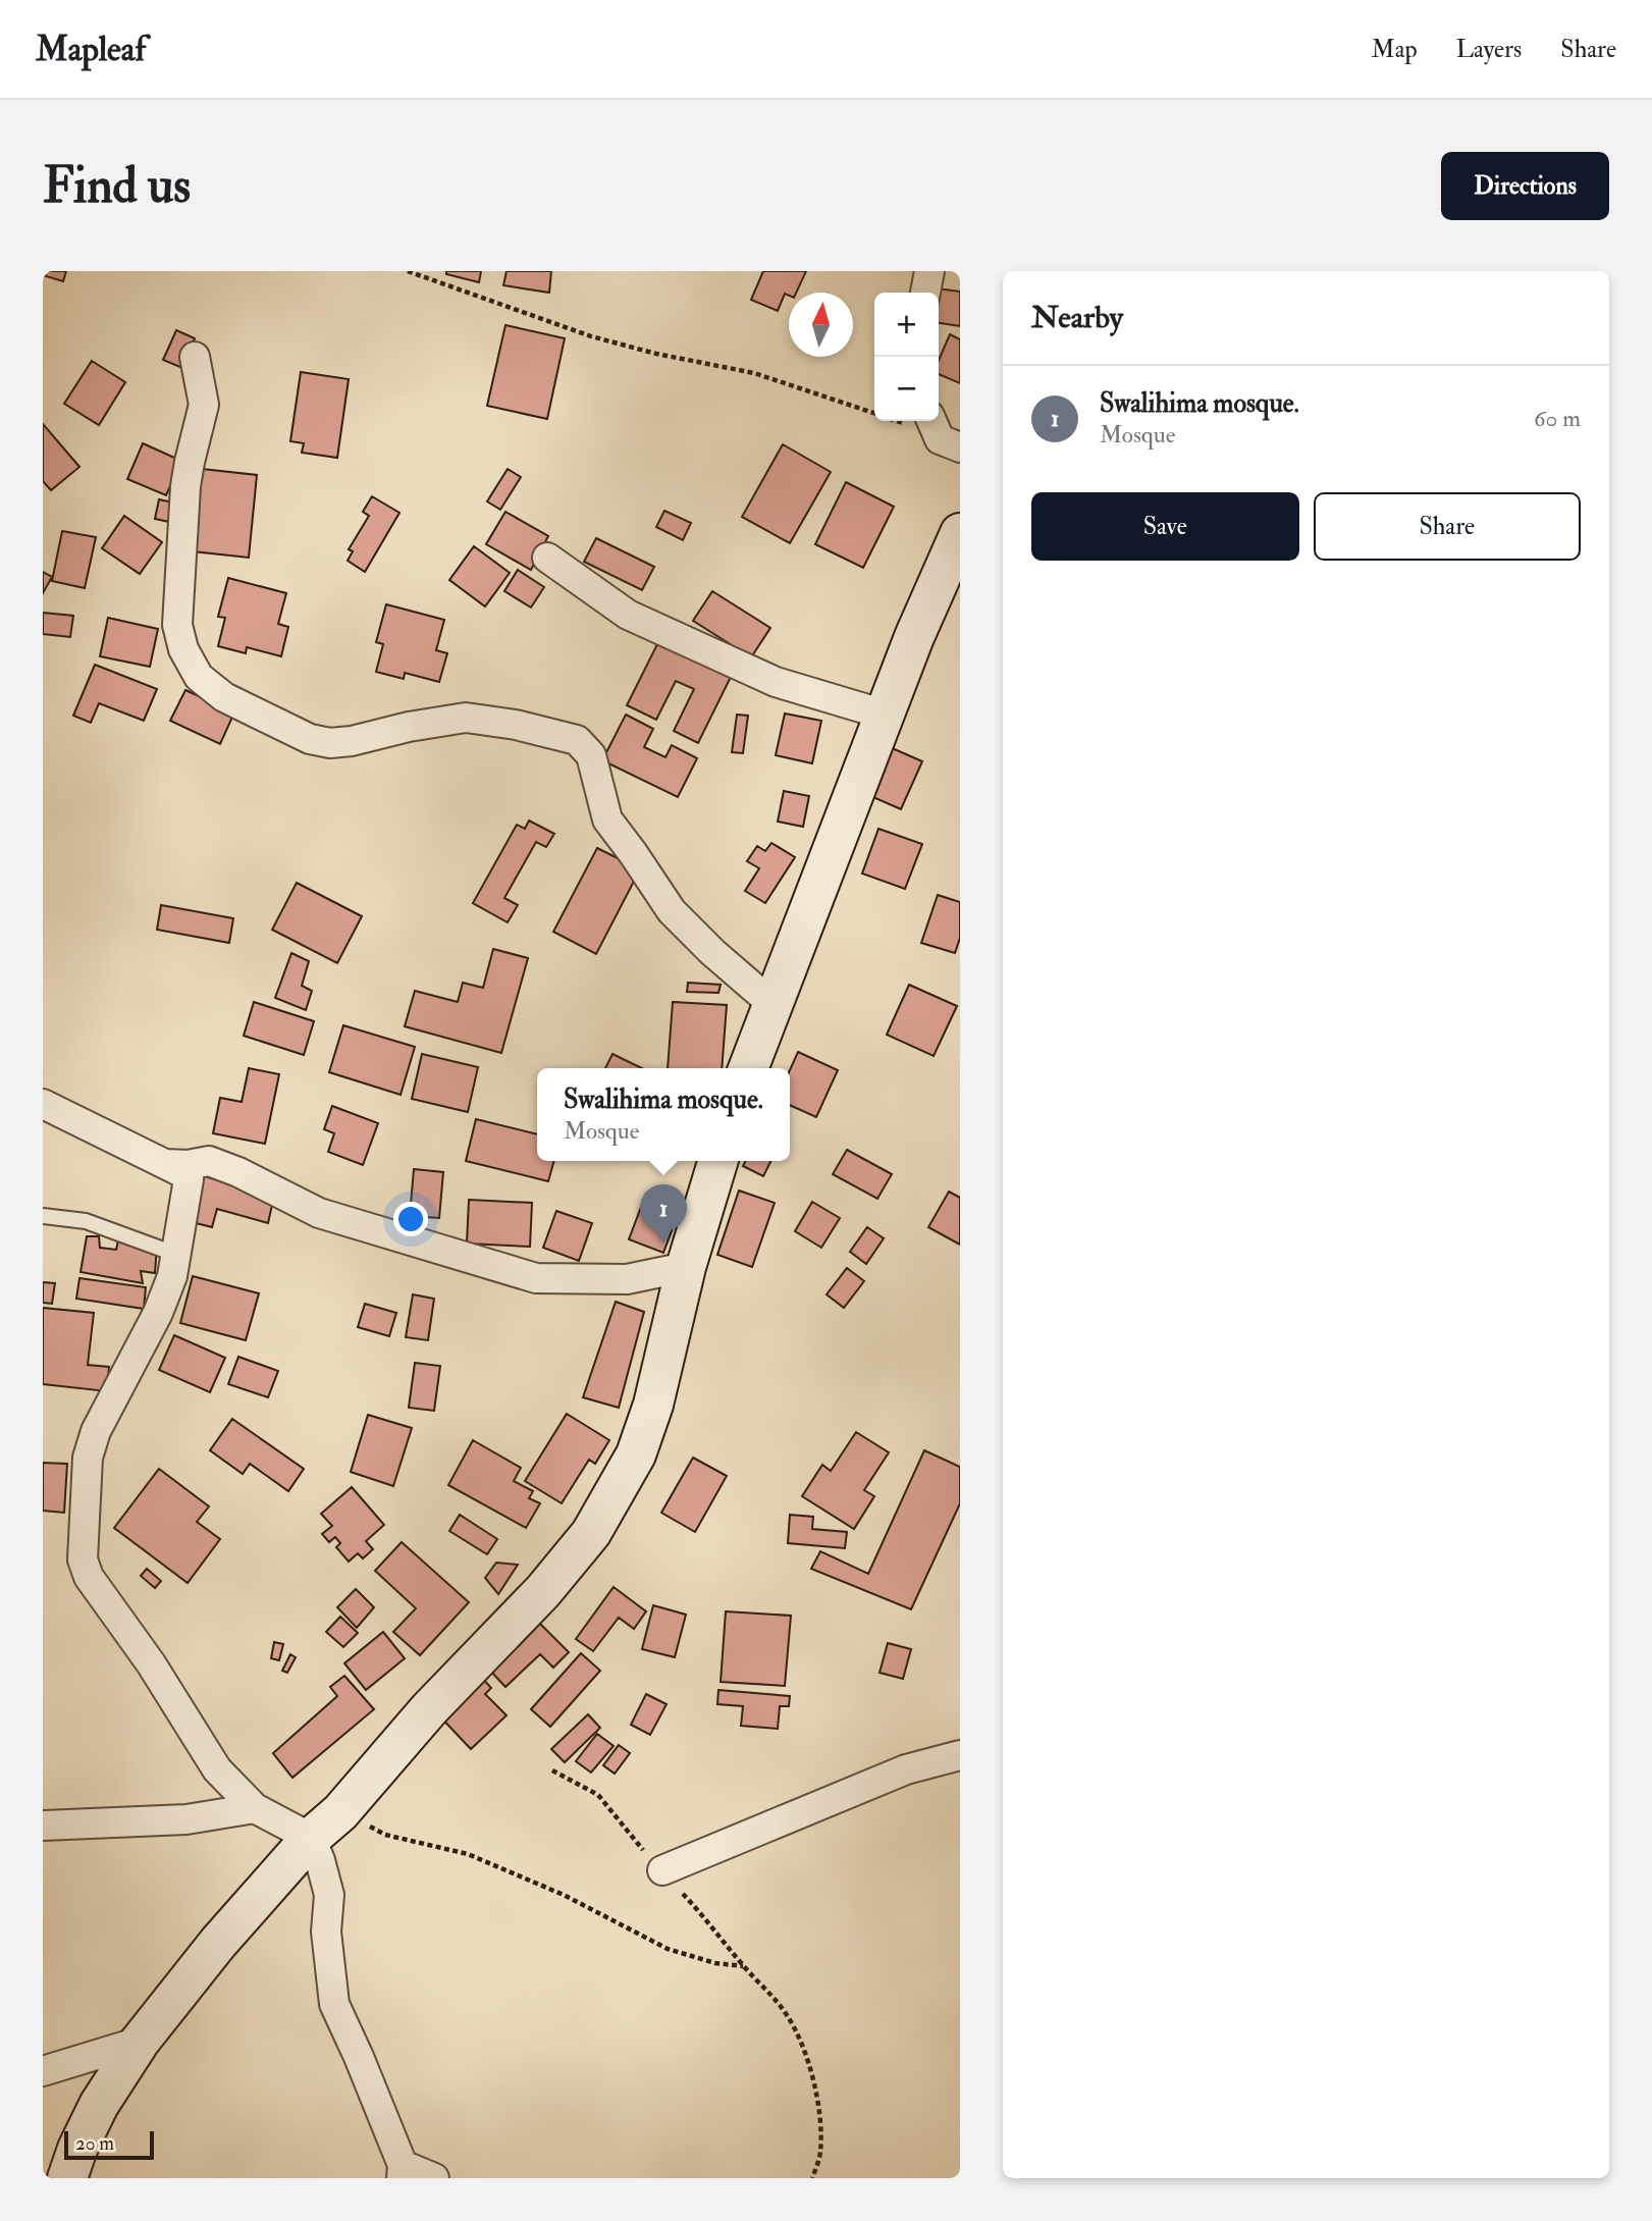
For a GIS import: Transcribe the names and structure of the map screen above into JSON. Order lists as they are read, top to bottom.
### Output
{
  "scale_bar": "20 m",
  "north": "top",
  "page": {
    "header": "Mapleaf",
    "nav": ["Map", "Layers", "Share"],
    "buttons": [
      "Directions",
      ["Save", "Share"]
    ],
    "title": "Find us",
    "heading": "Nearby",
    "map_buttons": ["+", "−"],
    "list": [
      {
        "mark": "1",
        "name": "Swalihima mosque.",
        "note": "Mosque",
        "value": "60 m"
      }
    ],
    "popup": ["Swalihima mosque.", "Mosque"],
    "pins": "1",
    "scale": "20 m"
  }
}
